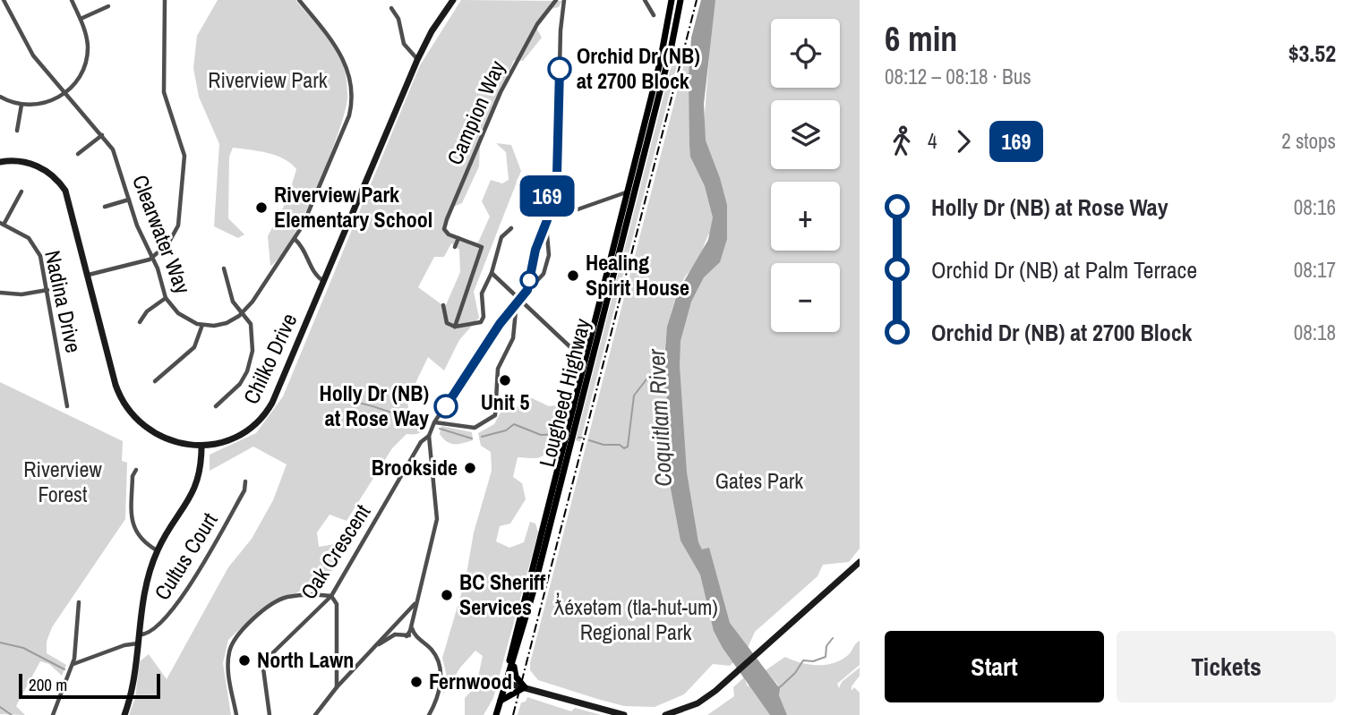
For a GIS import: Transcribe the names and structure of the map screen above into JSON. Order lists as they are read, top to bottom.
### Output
{
  "streets": {
    "main road": ["Lougheed Highway"],
    "street": [
      "Campion Way",
      "Clearwater Way",
      "Nadina Drive",
      "Chilko Drive",
      "Oak Crescent",
      "Cultus Court"
    ]
  },
  "water": ["Coquitlam River"],
  "parks": [
    "Riverview Park",
    "Riverview Forest",
    "Gates Park",
    "ƛ̓éxətəm (tla-hut-um) Regional Park"
  ],
  "places": [
    "Orchid Dr (NB) at 2700 Block",
    "Riverview Park Elementary School",
    "Healing Spirit House",
    "Unit 5",
    "Holly Dr (NB) at Rose Way",
    "Brookside",
    "BC Sheriff Services",
    "North Lawn",
    "Fernwood"
  ],
  "lines": ["bus line 169"],
  "scale_bar": "200 m",
  "page": {
    "on_map": "169",
    "heading": ["6 min", "08:12 – 08:18 · Bus", "$3.52"],
    "map_buttons": ["+", "−"],
    "legs": ["4", "169", "2 stops"],
    "list": [
      {
        "name": "Holly Dr (NB) at Rose Way",
        "value": "08:16"
      },
      {
        "name": "Orchid Dr (NB) at Palm Terrace",
        "value": "08:17"
      },
      {
        "name": "Orchid Dr (NB) at 2700 Block",
        "value": "08:18"
      }
    ],
    "buttons": ["Start", "Tickets"],
    "scale": "200 m"
  }
}
